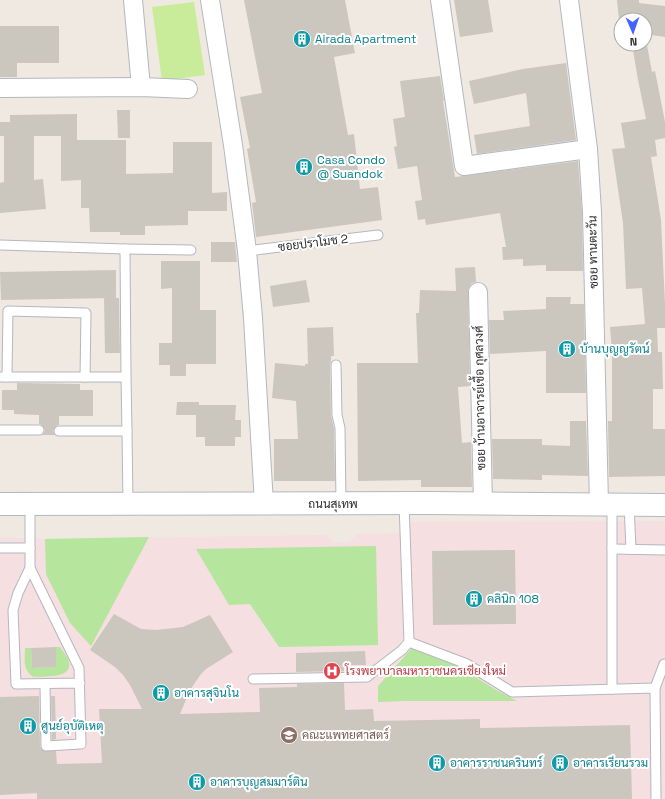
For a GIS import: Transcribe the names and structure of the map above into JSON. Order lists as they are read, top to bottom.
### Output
{
  "streets": {
    "main road": ["ถนนสุเทพ"],
    "street": ["ซอย ทานตะวัน", "ซอย บ้านอาจารย์เชื้อ กุศลวงศ์"],
    "lane": ["ซอยปราโมช 2"]
  },
  "crossings": [
    ["ซอย ทานตะวัน", "ถนนสุเทพ"],
    ["ซอย บ้านอาจารย์เชื้อ กุศลวงศ์", "ถนนสุเทพ"]
  ],
  "places": {
    "building": [
      "Airada Apartment",
      "Casa Condo @ Suandok",
      "บ้านบุญญรัตน์",
      "คลินิก 108",
      "อาคารสุจินโน",
      "ศูนย์อุบัติเหตุ",
      "อาคารราชนครินทร์",
      "อาคารเรียนรวม",
      "อาคารบุญสมมาร์ติน"
    ],
    "hospital": ["โรงพยาบาลมหาราชนครเชียงใหม่"],
    "school or university": ["คณะแพทยศาสตร์"]
  },
  "north": "bottom"
}
